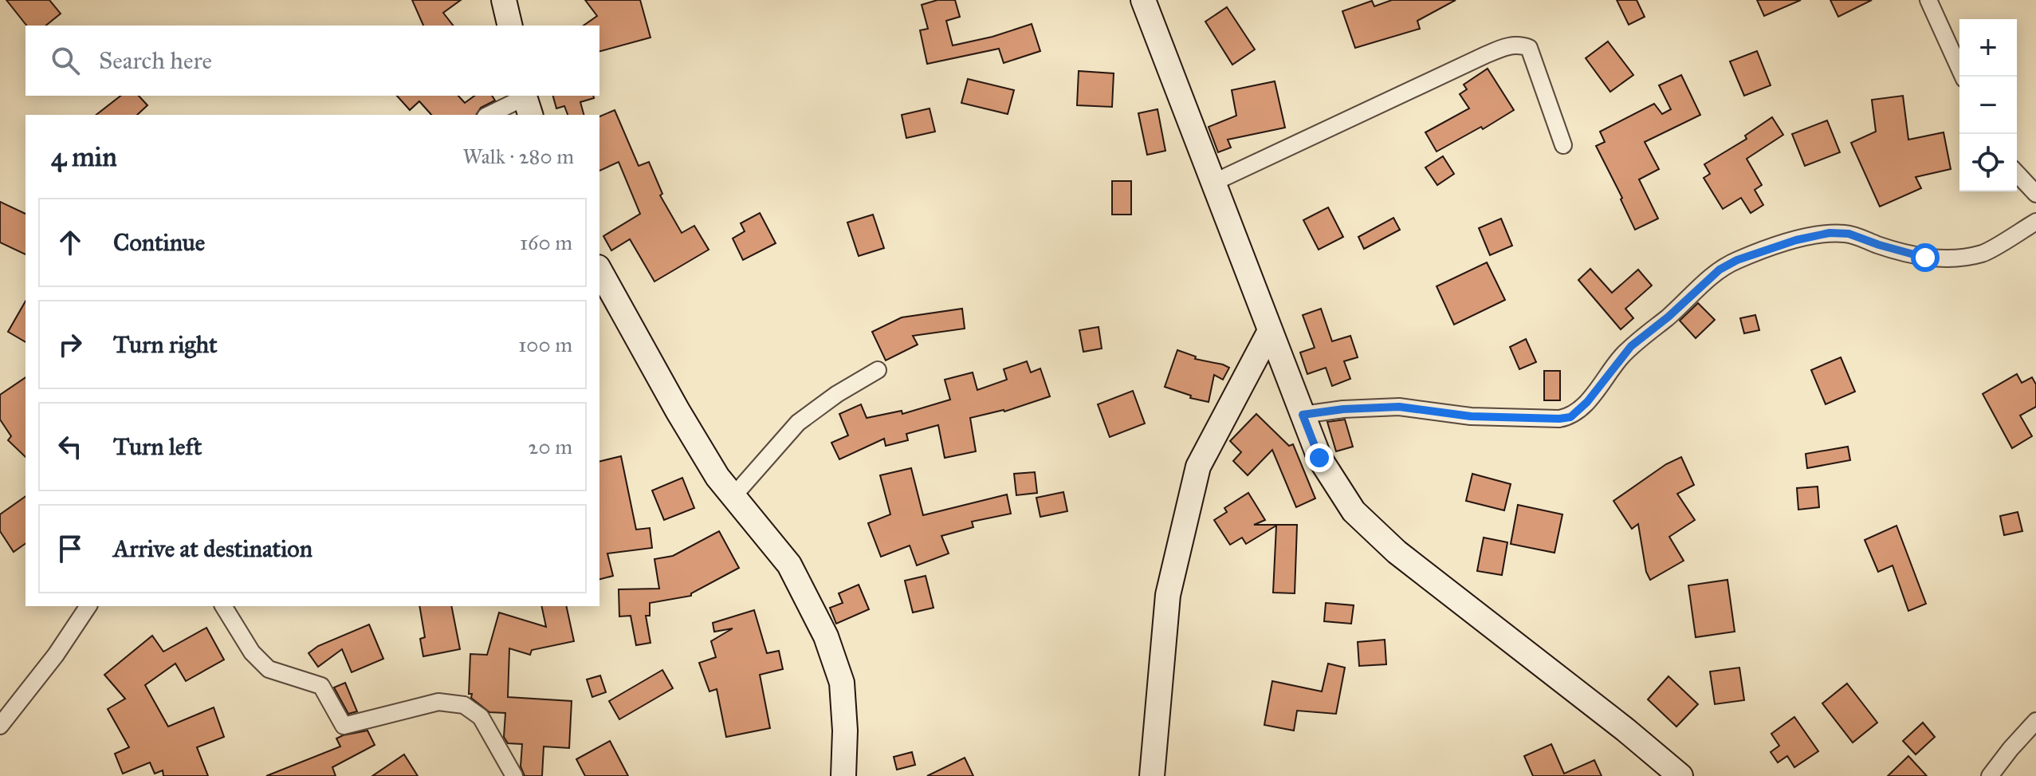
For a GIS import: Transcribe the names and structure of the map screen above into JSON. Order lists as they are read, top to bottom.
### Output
{
  "page": {
    "map_buttons": ["+", "−"],
    "search": "Search here",
    "heading": ["4 min", "Walk · 280 m"],
    "list": [
      ["Continue", "160 m"],
      ["Turn right", "100 m"],
      ["Turn left", "20 m"],
      "Arrive at destination"
    ]
  }
}
